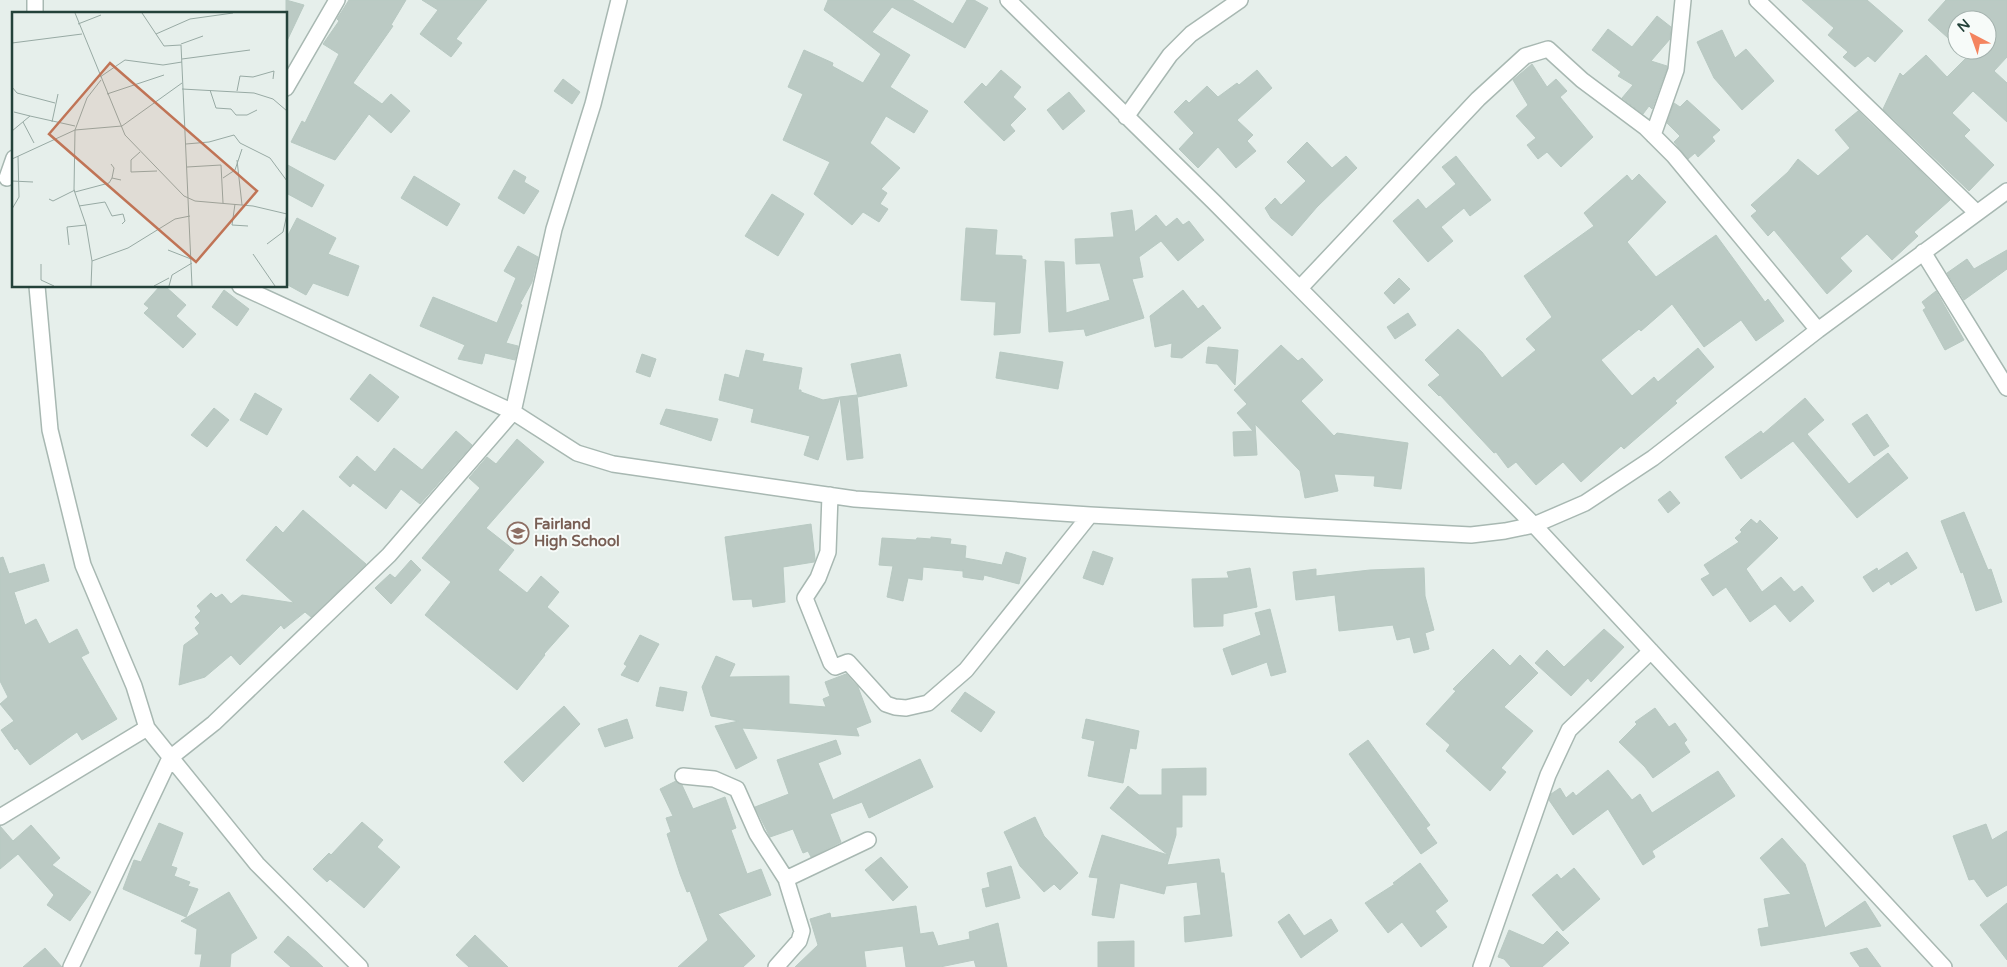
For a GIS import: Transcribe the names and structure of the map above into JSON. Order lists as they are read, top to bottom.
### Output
{
  "places": {
    "school or university": ["Fairland High School"]
  },
  "north": "top left"
}
